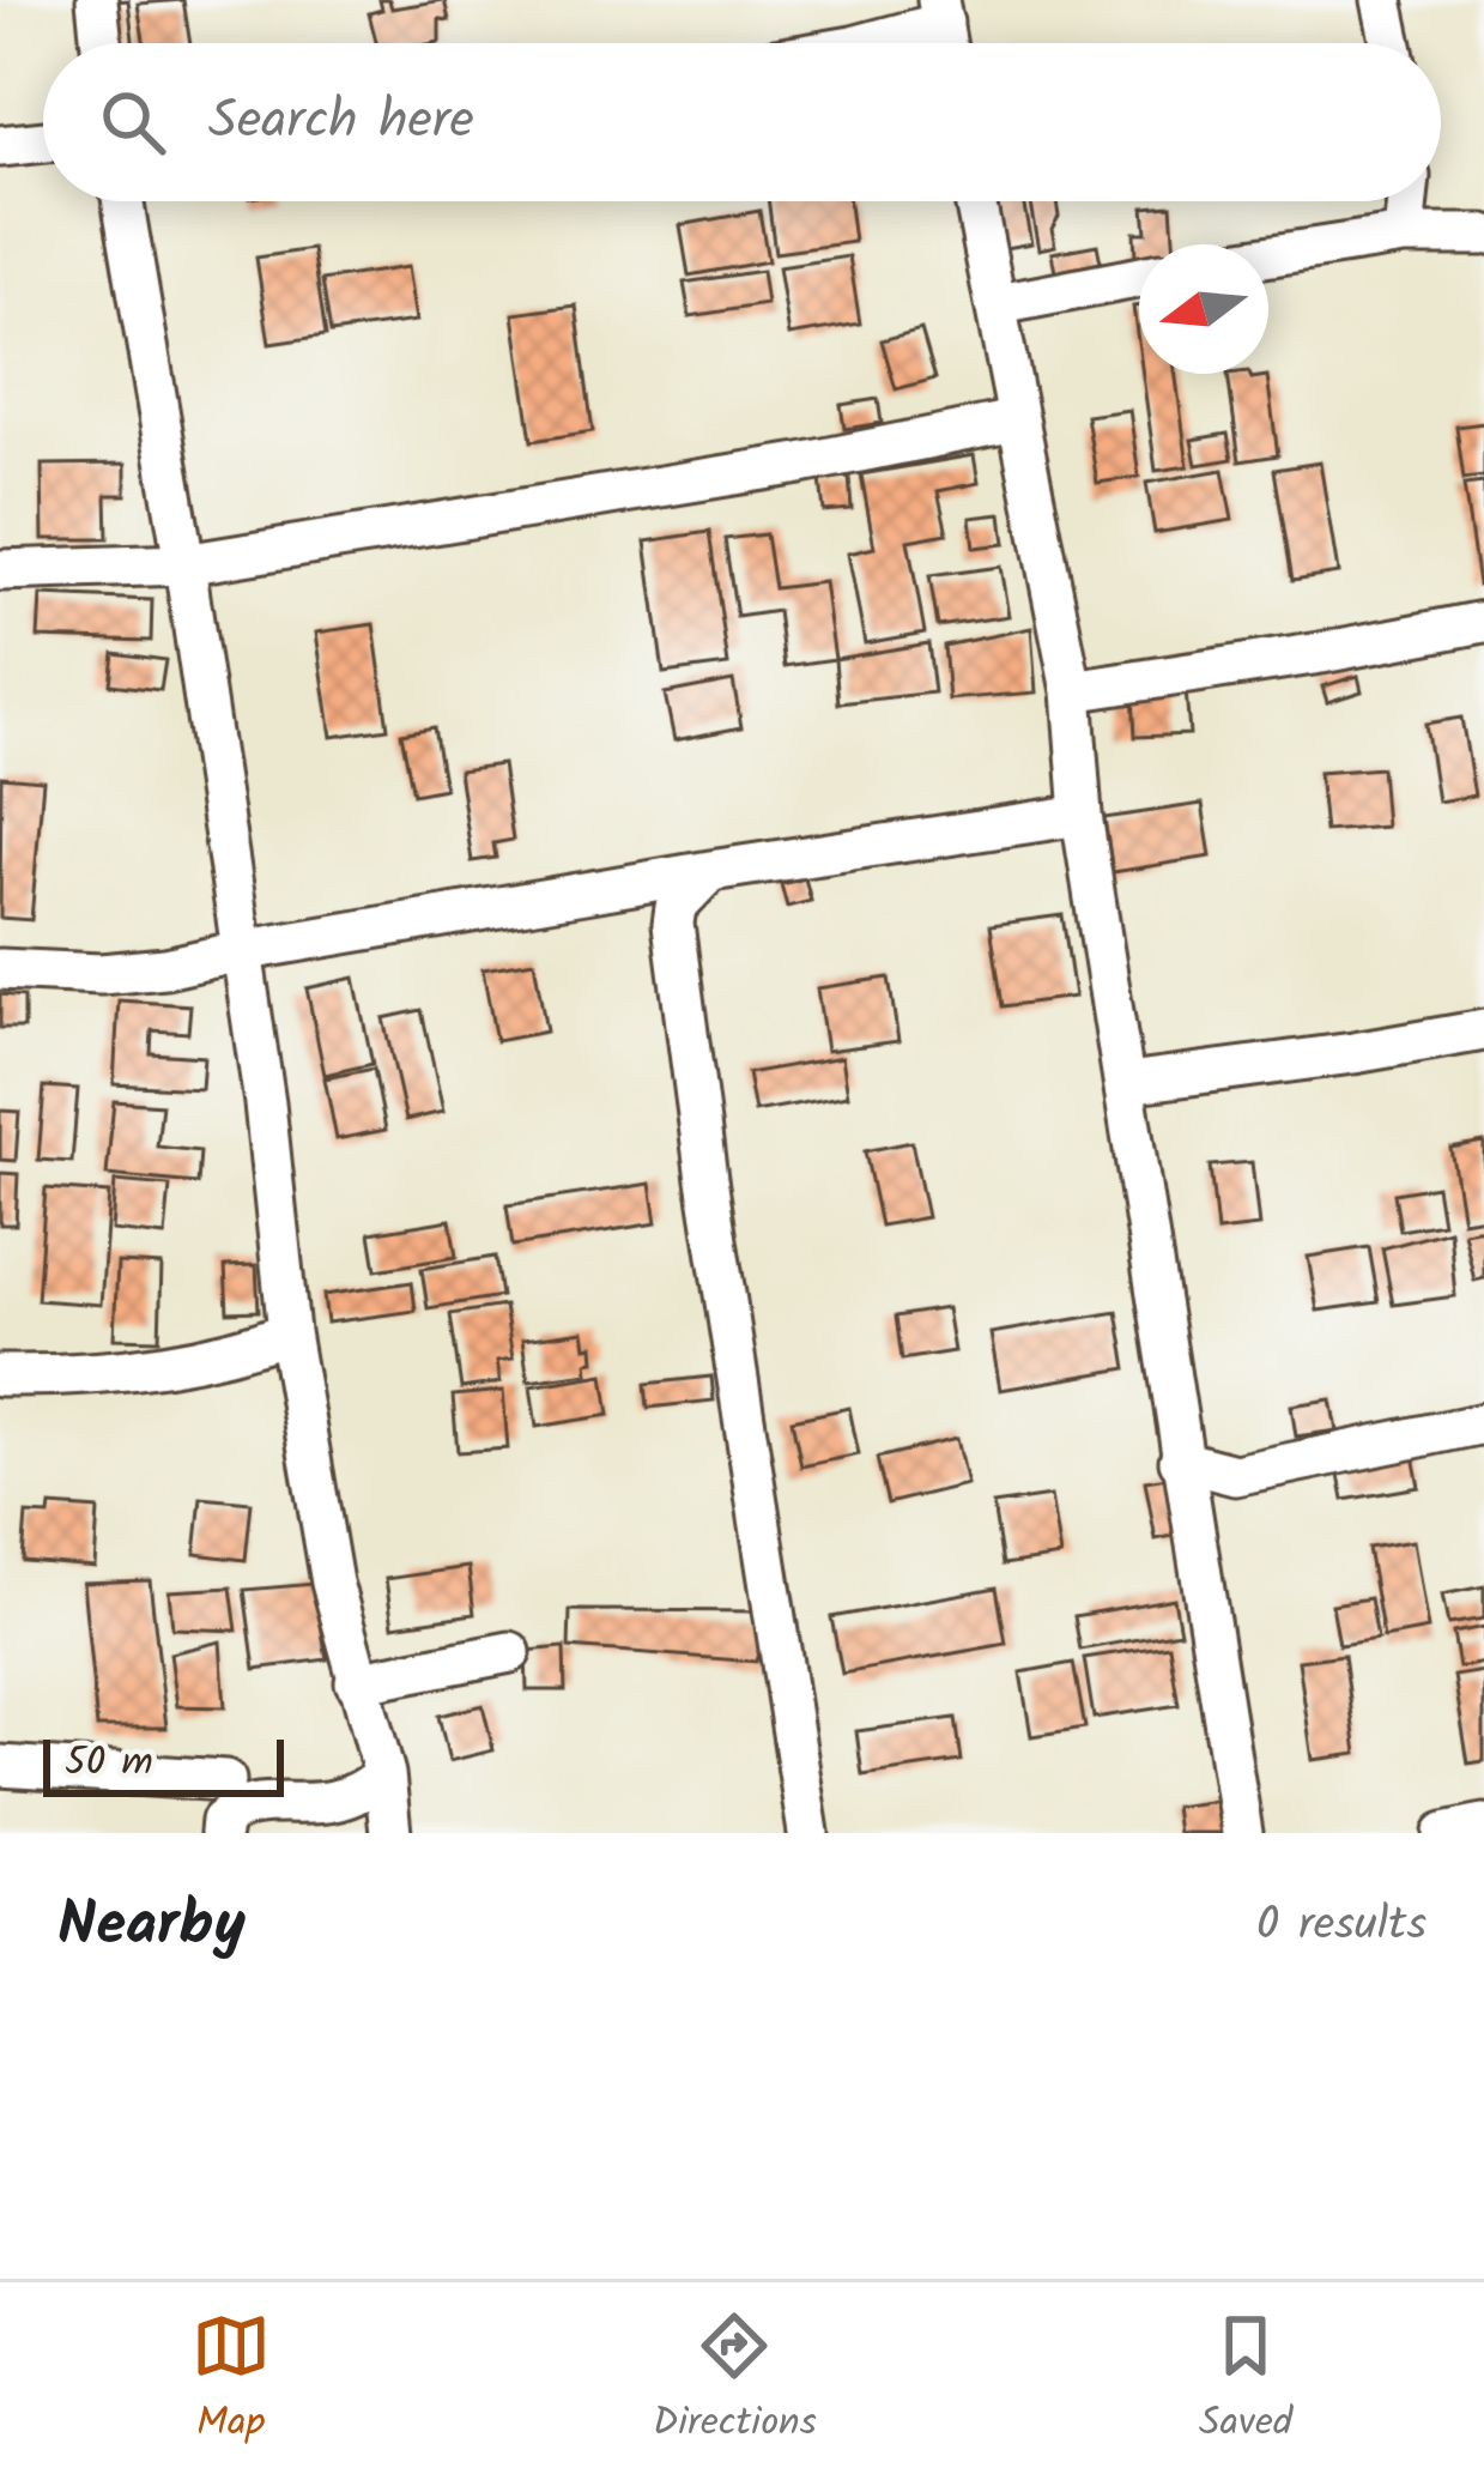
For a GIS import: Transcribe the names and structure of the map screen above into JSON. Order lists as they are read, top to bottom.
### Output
{
  "scale_bar": "50 m",
  "north": "left",
  "page": {
    "search": "Search here",
    "scale": "50 m",
    "heading": ["Nearby", "0 results"],
    "nav": ["Map", "Directions", "Saved"]
  }
}
